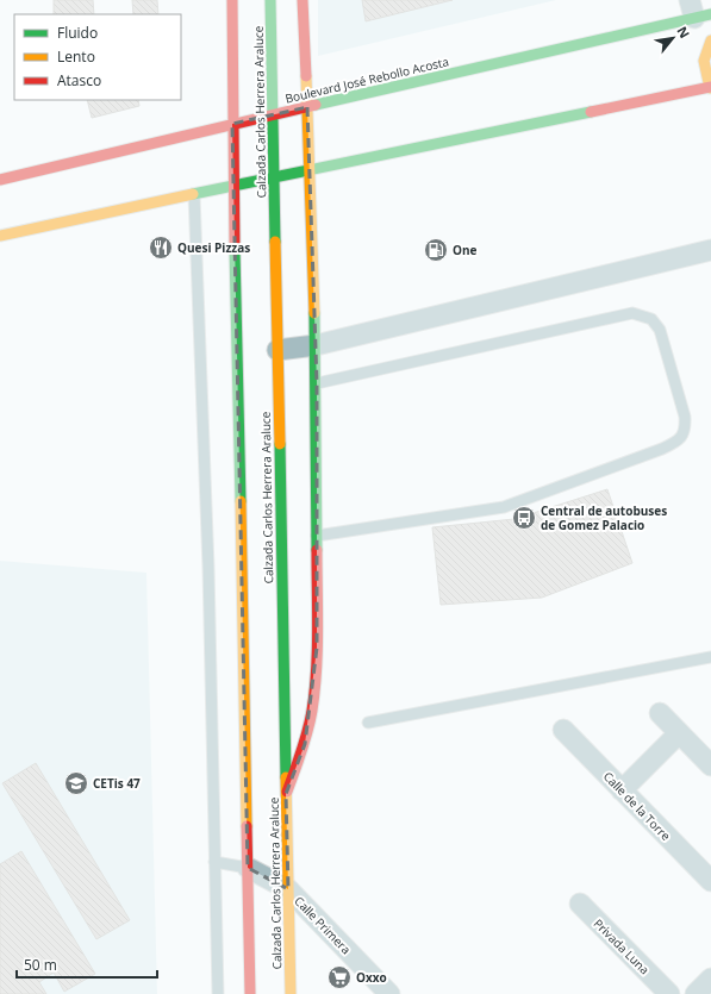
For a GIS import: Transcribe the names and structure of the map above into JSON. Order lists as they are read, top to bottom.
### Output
{
  "streets": {
    "main road": ["Boulevard José Rebollo Acosta", "Calzada Carlos Herrera Araluce"],
    "street": ["Calle de la Torre", "Calle Primera", "Privada Luna"]
  },
  "crossings": [
    ["Boulevard José Rebollo Acosta", "Calzada Carlos Herrera Araluce"],
    ["Calzada Carlos Herrera Araluce", "Calle Primera"]
  ],
  "places": {
    "restaurant": ["Quesi Pizzas"],
    "fuel station": ["One"],
    "bus stop": ["Central de autobuses de Gomez Palacio"],
    "school or university": ["CETis 47"],
    "supermarket": ["Oxxo"]
  },
  "legend": ["Fluido", "Lento", "Atasco"],
  "scale_bar": "50 m",
  "north": "top right"
}
